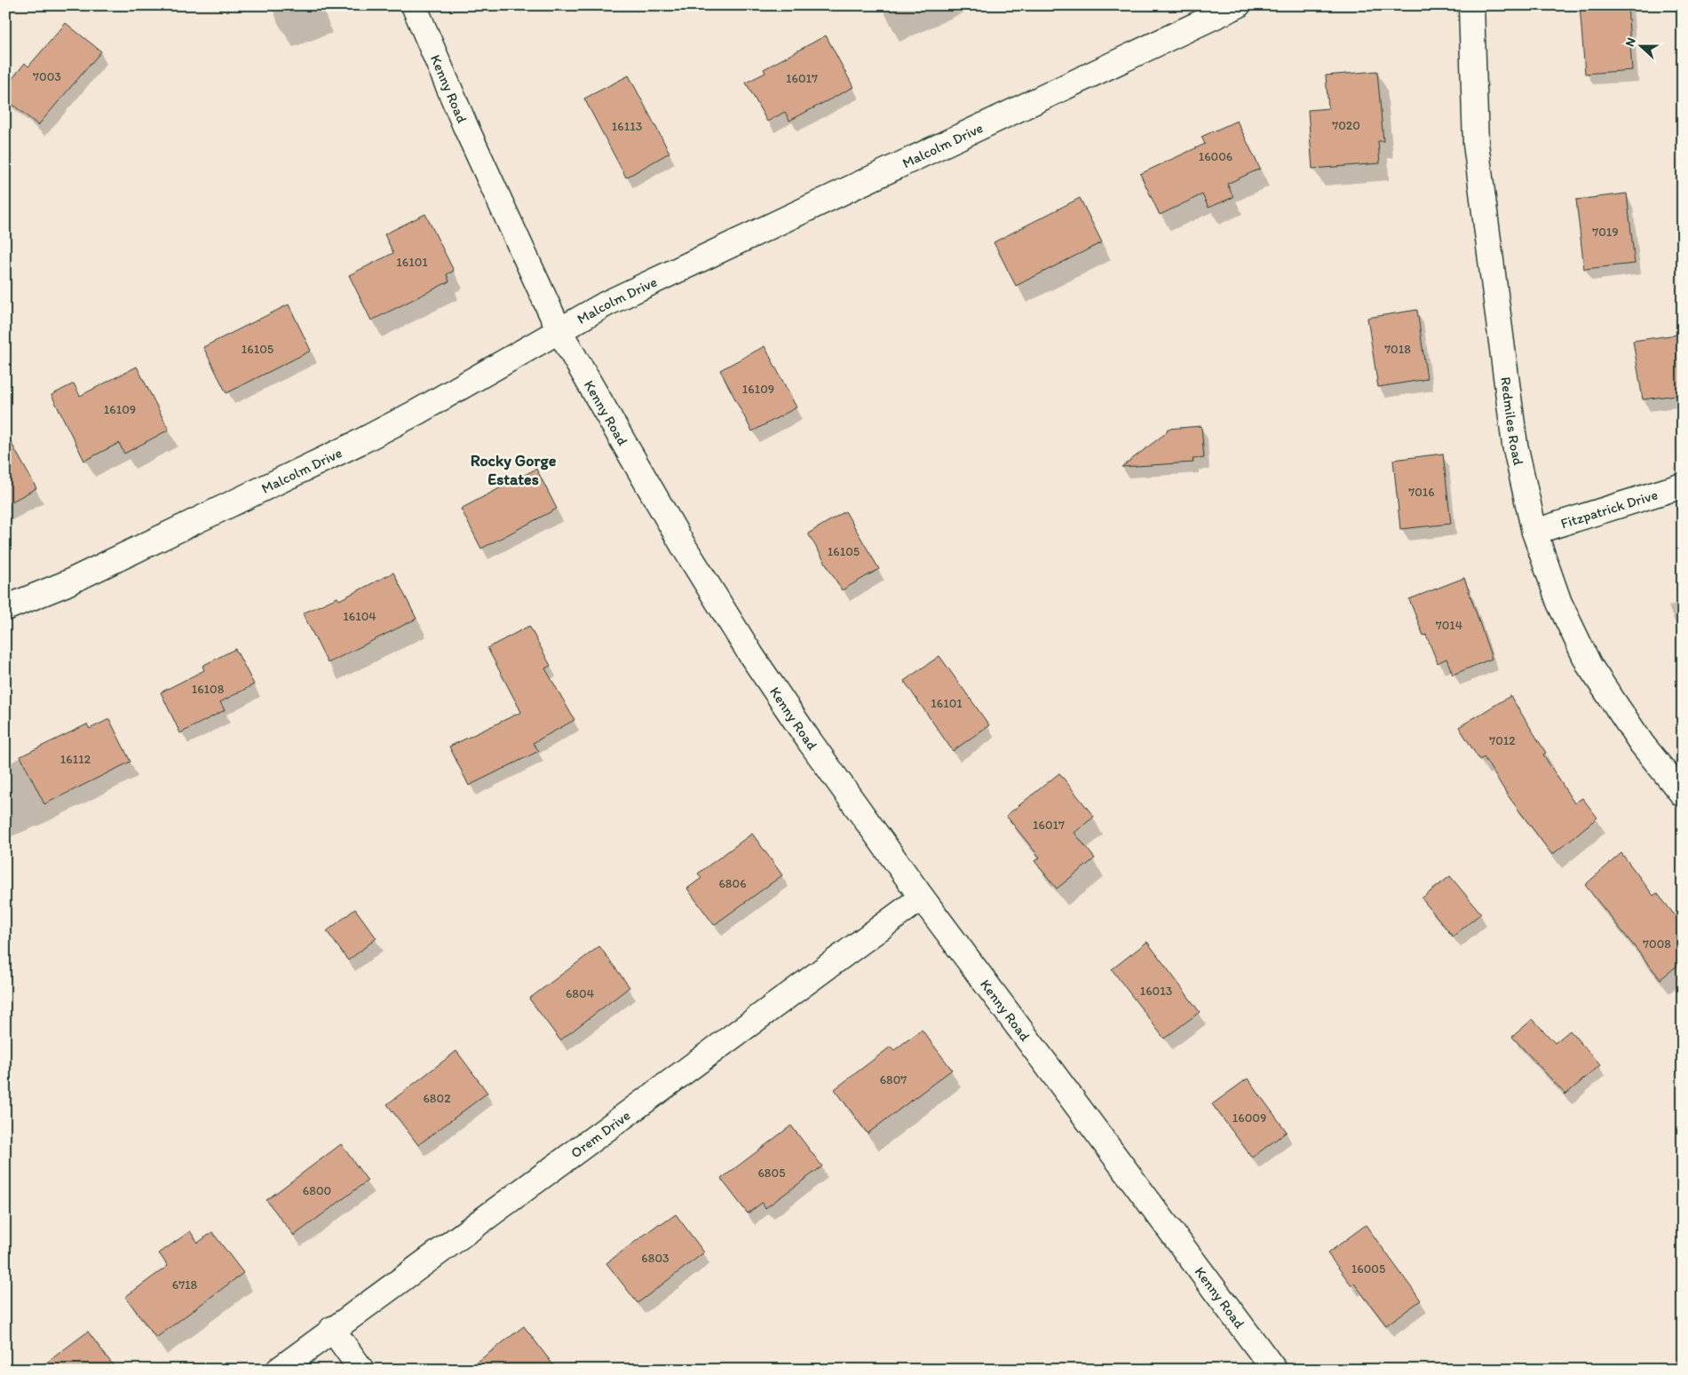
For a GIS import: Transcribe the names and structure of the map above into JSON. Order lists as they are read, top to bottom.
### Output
{
  "streets": {
    "street": [
      "Kenny Road",
      "Malcolm Drive",
      "Redmiles Road",
      "Fitzpatrick Drive",
      "Orem Drive"
    ]
  },
  "crossings": [
    ["Kenny Road", "Malcolm Drive"],
    ["Kenny Road", "Orem Drive"],
    ["Redmiles Road", "Fitzpatrick Drive"]
  ],
  "districts": ["Rocky Gorge Estates"],
  "house_numbers": [
    "7003",
    "16017",
    "7020",
    "16113",
    "16006",
    "7019",
    "16101",
    "16105",
    "7018",
    "16109",
    "16109",
    "7016",
    "16105",
    "16104",
    "7014",
    "16108",
    "16101",
    "7012",
    "16112",
    "16017",
    "6806",
    "7008",
    "16013",
    "6804",
    "6807",
    "6802",
    "16009",
    "6805",
    "6800",
    "6803",
    "16005",
    "6718"
  ],
  "north": "left"
}
